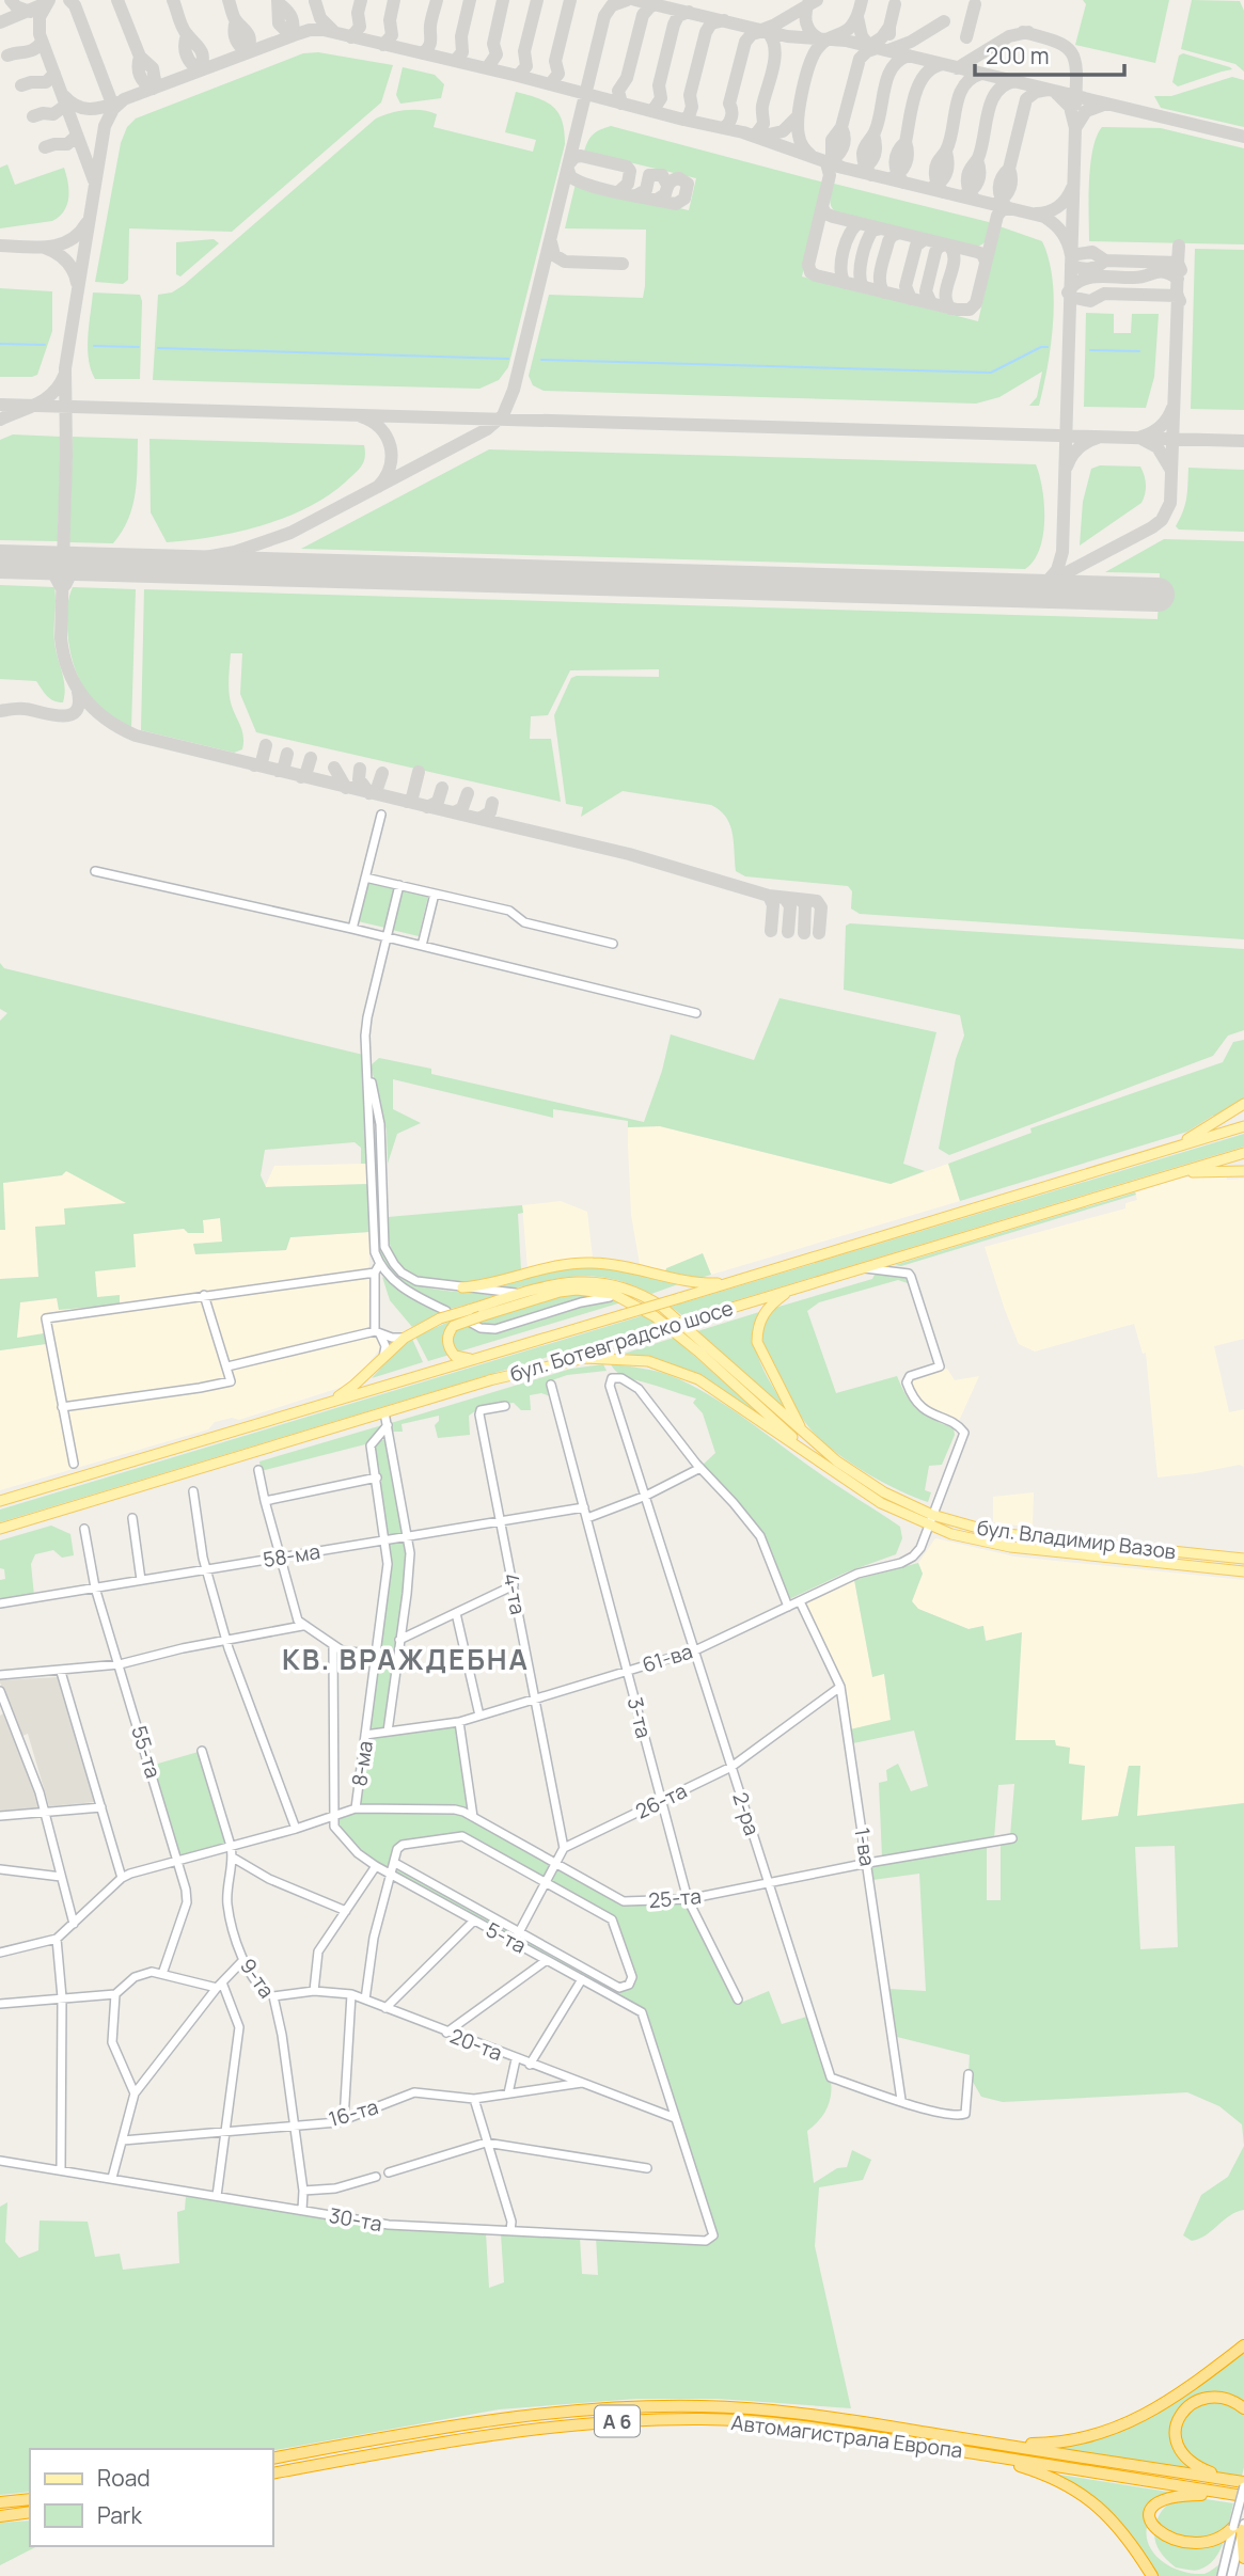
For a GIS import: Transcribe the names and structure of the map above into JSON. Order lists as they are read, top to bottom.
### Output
{
  "streets": {
    "highway": ["A 6", "Автомагистрала Европа"],
    "main road": ["бул. Ботевградско шосе", "бул. Владимир Вазов"],
    "street": [
      "58-ма",
      "4-та",
      "61-ва",
      "3-та",
      "55-та",
      "8-ма",
      "26-та",
      "2-ра",
      "1-ва",
      "25-та",
      "5-та",
      "9-та",
      "20-та",
      "16-та",
      "30-та"
    ]
  },
  "crossings": [
    ["бул. Ботевградско шосе", "бул. Владимир Вазов"],
    ["бул. Ботевградско шосе", "61-ва"],
    ["бул. Ботевградско шосе", "8-ма"],
    ["бул. Владимир Вазов", "61-ва"],
    ["58-ма", "4-та"],
    ["58-ма", "3-та"],
    ["58-ма", "55-та"],
    ["58-ма", "8-ма"],
    ["4-та", "61-ва"],
    ["4-та", "26-та"],
    ["61-ва", "3-та"],
    ["61-ва", "8-ма"],
    ["61-ва", "2-ра"],
    ["61-ва", "1-ва"],
    ["3-та", "26-та"],
    ["3-та", "25-та"],
    ["55-та", "8-ма"],
    ["8-ма", "25-та"],
    ["8-ма", "5-та"],
    ["8-ма", "9-та"],
    ["26-та", "2-ра"],
    ["26-та", "1-ва"],
    ["2-ра", "1-ва"],
    ["2-ра", "25-та"],
    ["1-ва", "25-та"],
    ["5-та", "20-та"],
    ["5-та", "30-та"],
    ["9-та", "20-та"],
    ["9-та", "16-та"],
    ["9-та", "30-та"],
    ["20-та", "16-та"]
  ],
  "districts": ["КВ. ВРАЖДЕБНА"],
  "legend": ["Road", "Park"],
  "scale_bar": "200 m"
}
